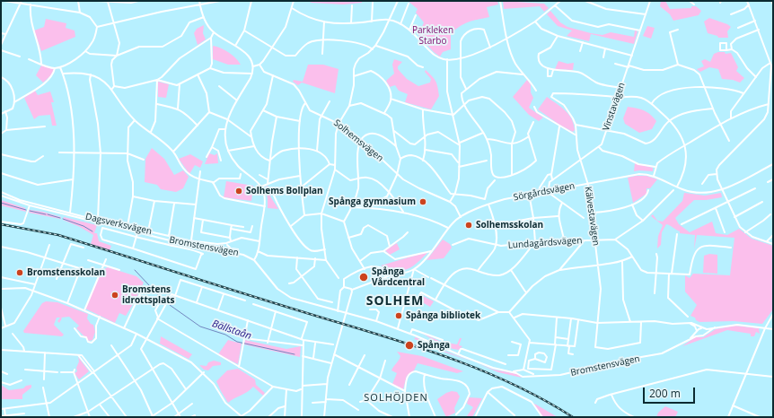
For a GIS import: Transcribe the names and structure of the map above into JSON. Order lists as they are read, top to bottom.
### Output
{
  "streets": {
    "street": [
      "Vinstavägen",
      "Solhemsvägen",
      "Sörgårdsvägen",
      "Kälvestavägen",
      "Dagsverksvägen",
      "Lundagårdsvägen",
      "Bromstensvägen"
    ]
  },
  "crossings": [
    ["Vinstavägen", "Kälvestavägen"],
    ["Solhemsvägen", "Sörgårdsvägen"],
    ["Sörgårdsvägen", "Kälvestavägen"],
    ["Kälvestavägen", "Lundagårdsvägen"]
  ],
  "districts": ["SOLHEM", "SOLHÖJDEN"],
  "water": ["Bällstaån"],
  "parks": ["Parkleken Starbo"],
  "places": [
    "Solhems Bollplan",
    "Spånga gymnasium",
    "Solhemsskolan",
    "Bromstensskolan",
    "Spånga Vårdcentral",
    "Bromstens idrottsplats",
    "Spånga bibliotek",
    "Spånga"
  ],
  "scale_bar": "200 m"
}
